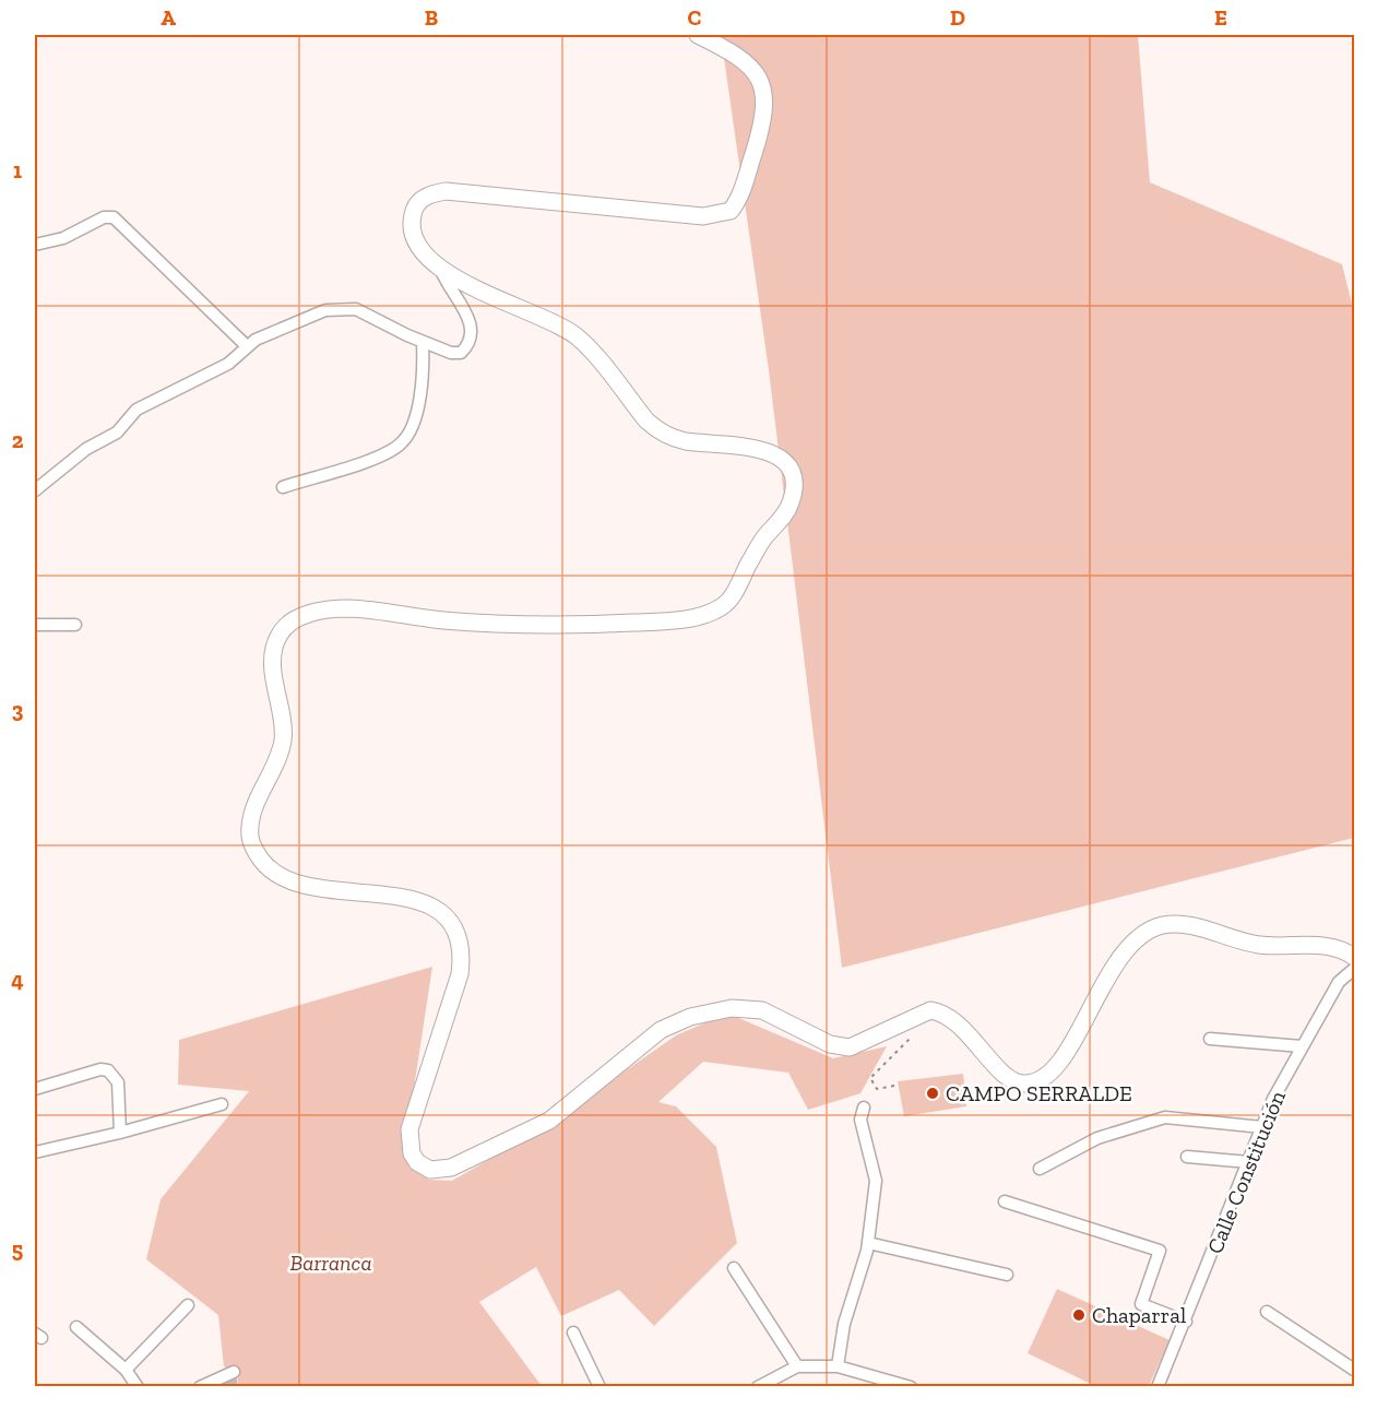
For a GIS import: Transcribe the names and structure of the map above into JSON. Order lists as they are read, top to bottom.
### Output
{
  "streets": {
    "street": ["Calle Constitución"]
  },
  "parks": ["Barranca"],
  "places": ["CAMPO SERRALDE", "Chaparral"],
  "grid": {
    "columns": [
      "A",
      "B",
      "C",
      "D",
      "E"
    ],
    "rows": [
      "1",
      "2",
      "3",
      "4",
      "5"
    ]
  }
}
